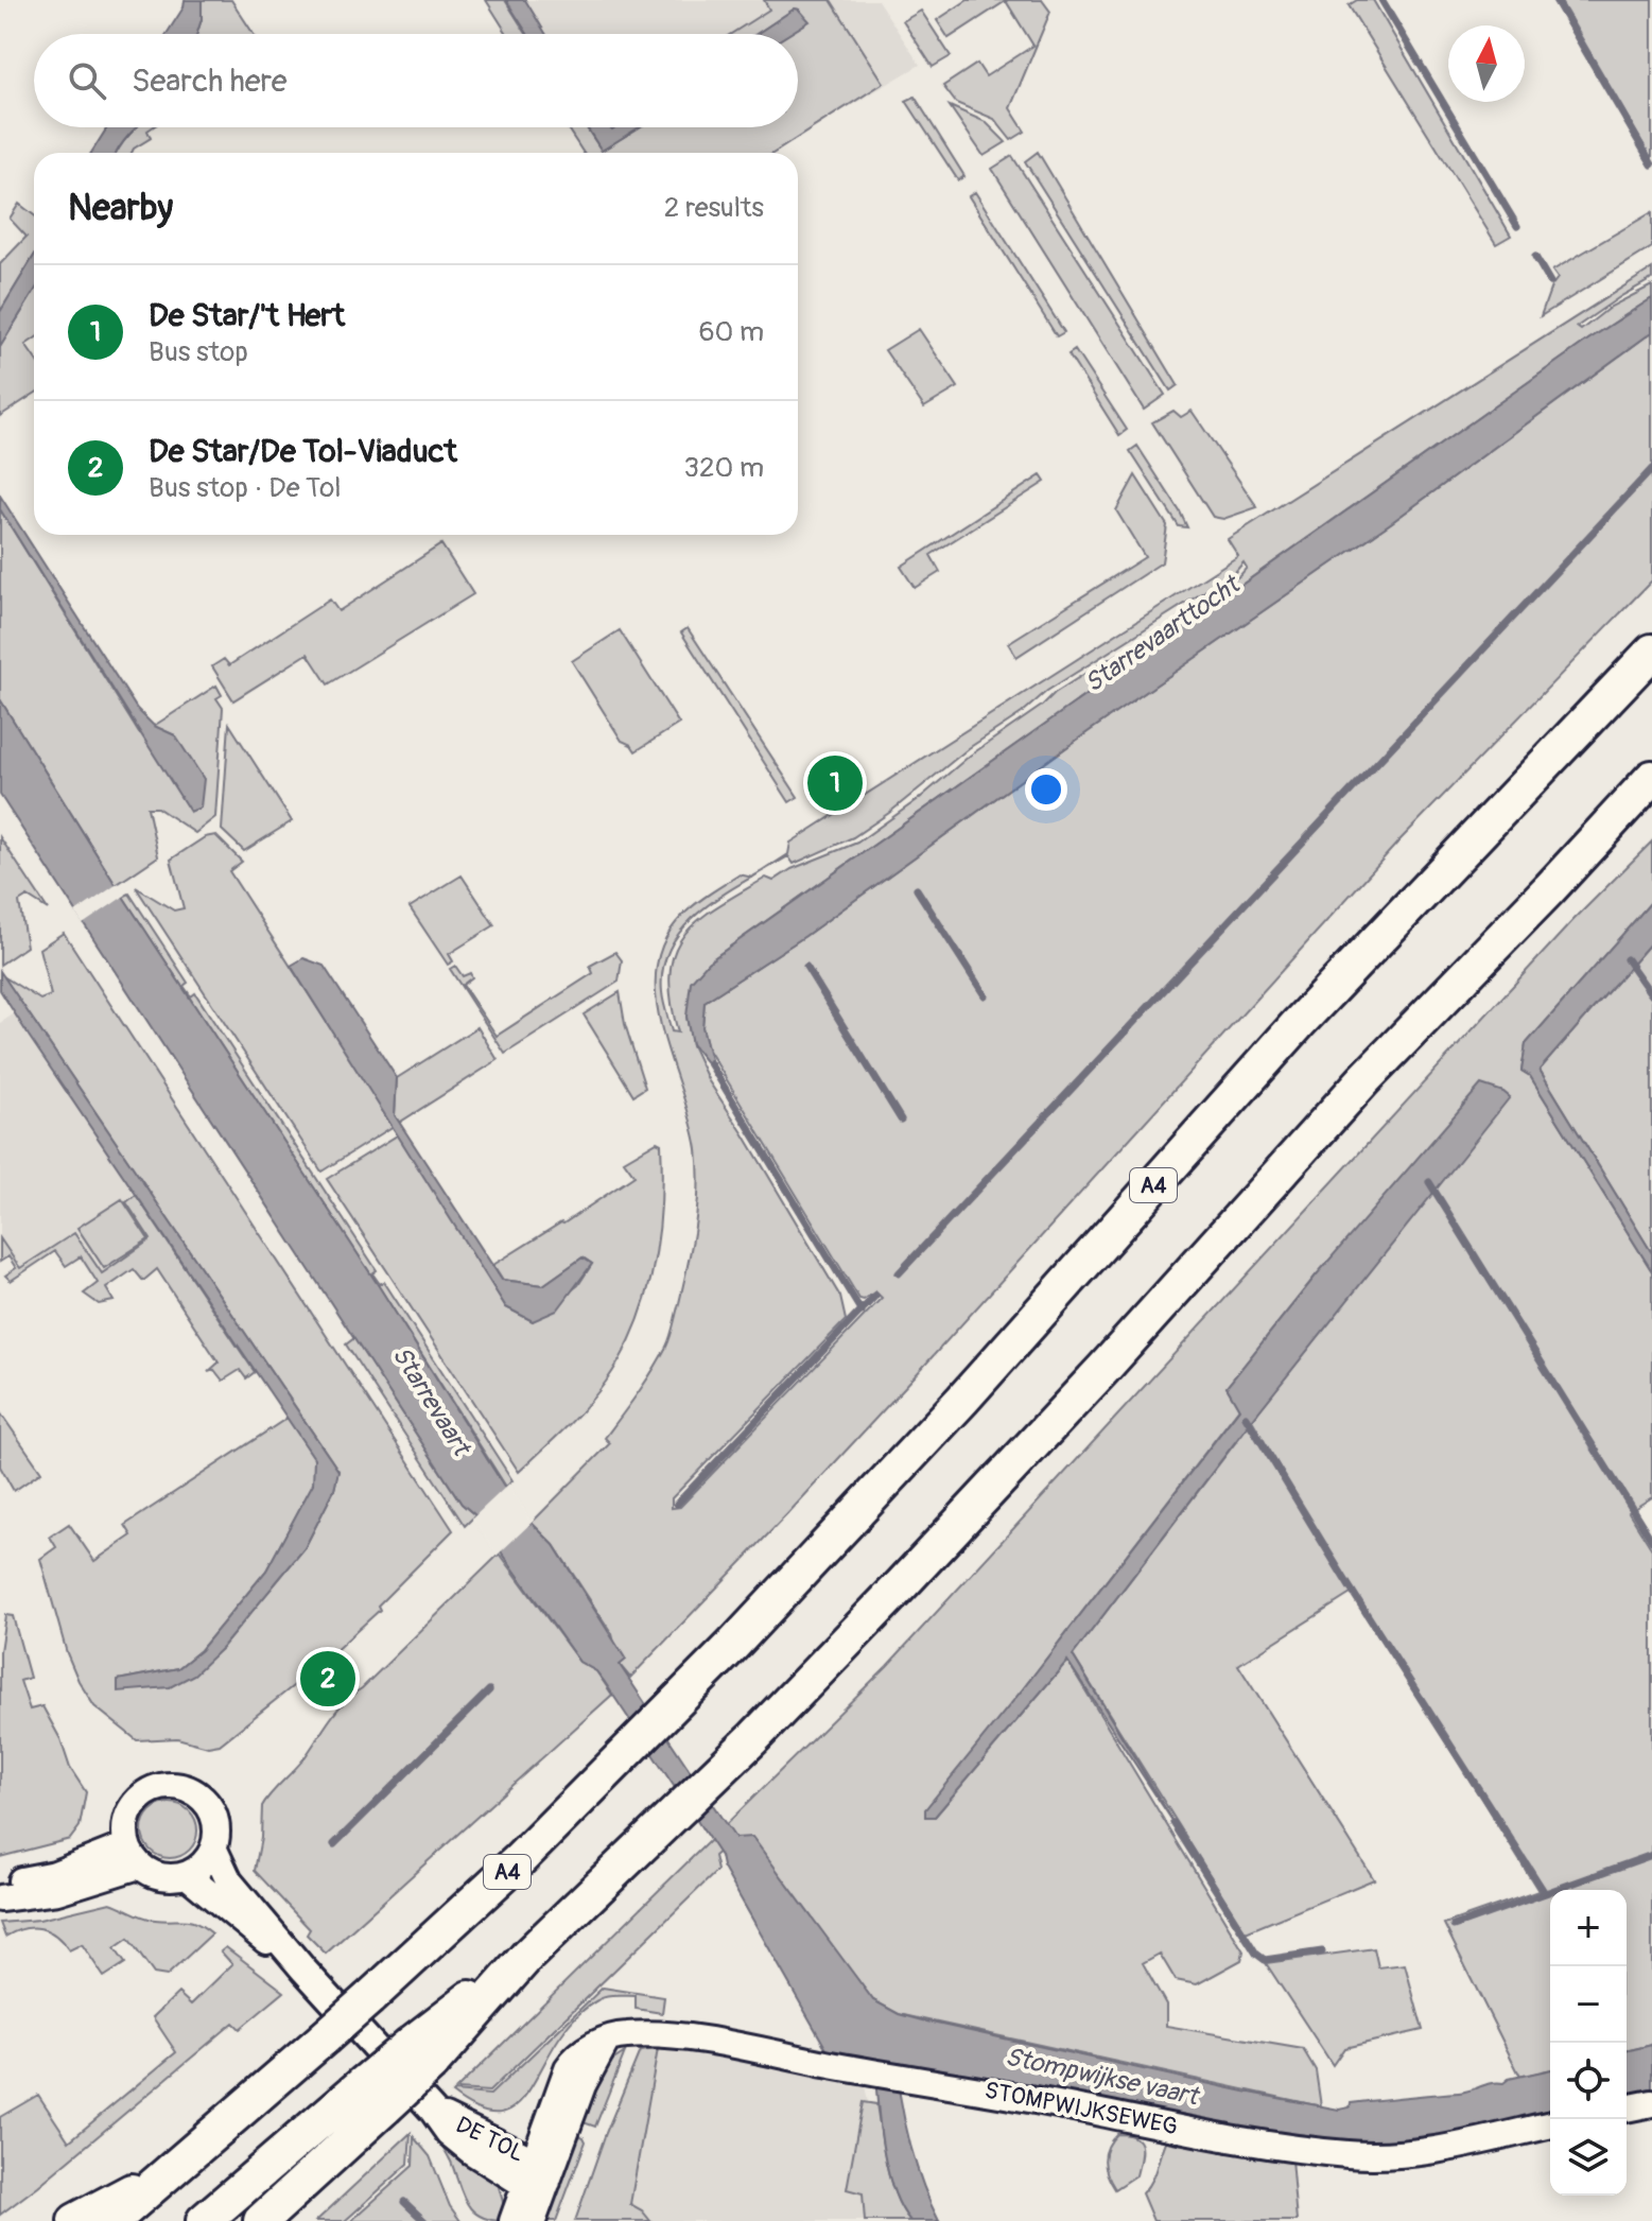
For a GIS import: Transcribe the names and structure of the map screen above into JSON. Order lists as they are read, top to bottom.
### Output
{
  "streets": {
    "highway": ["A4"],
    "street": ["STOMPWIJKSEWEG", "DE TOL"]
  },
  "crossings": [
    ["STOMPWIJKSEWEG", "DE TOL"]
  ],
  "water": ["Starrevaarttocht", "Starrevaart", "Stompwijkse vaart"],
  "north": "top",
  "page": {
    "search": "Search here",
    "heading": ["Nearby", "2 results"],
    "list": [
      {
        "mark": "1",
        "name": "De Star/'t Hert",
        "note": "Bus stop",
        "value": "60 m"
      },
      {
        "mark": "2",
        "name": "De Star/De Tol-Viaduct",
        "note": "Bus stop · De Tol",
        "value": "320 m"
      }
    ],
    "pins": ["1", "2"],
    "map_buttons": ["+", "−"]
  }
}
